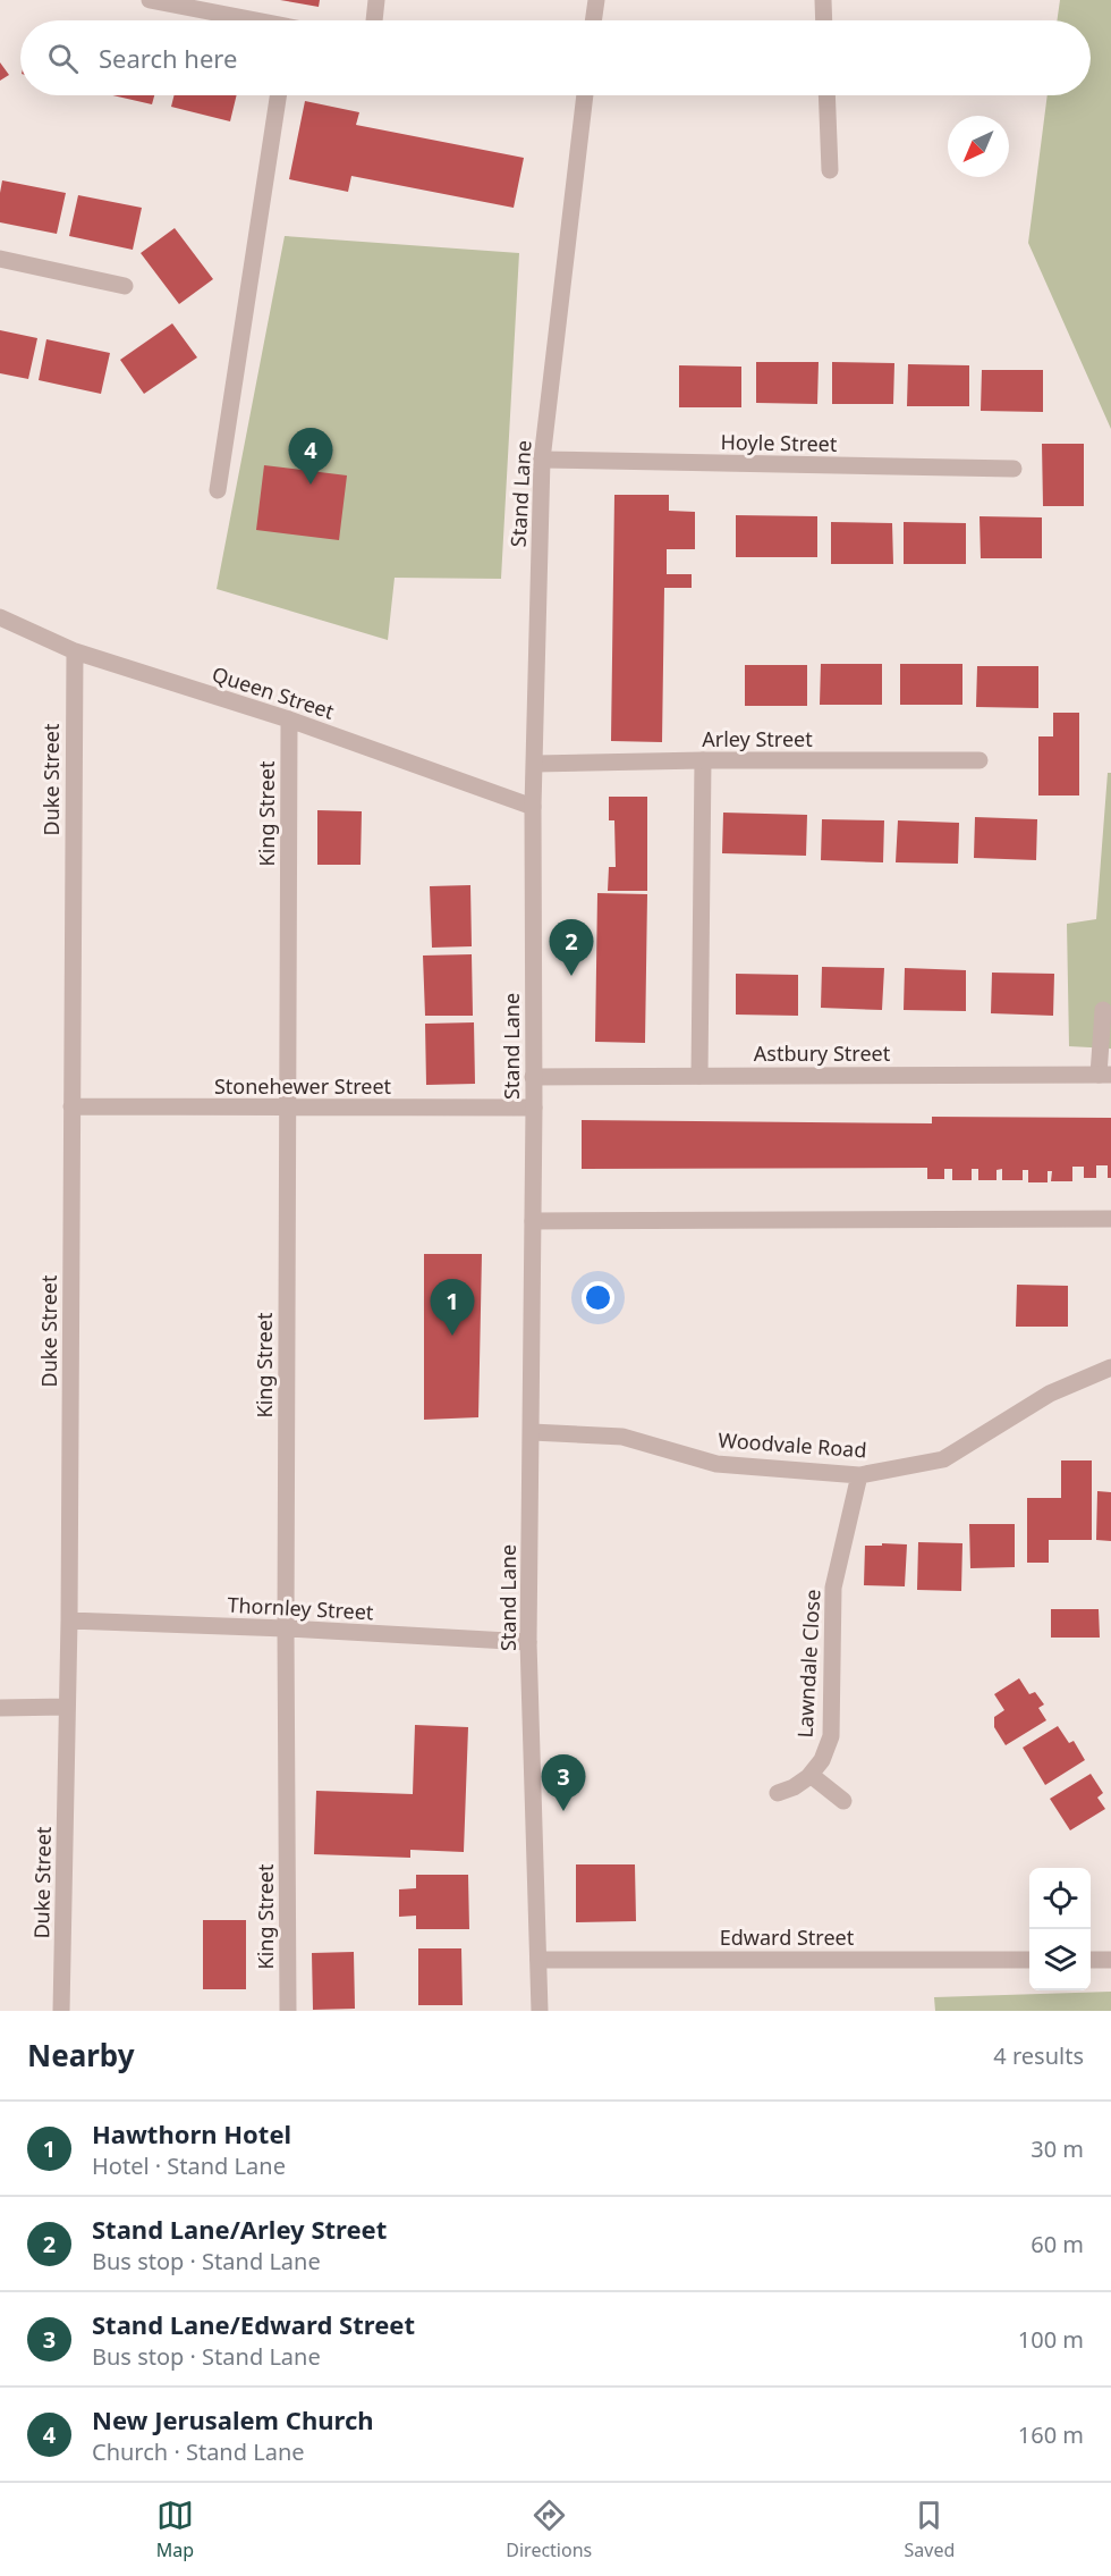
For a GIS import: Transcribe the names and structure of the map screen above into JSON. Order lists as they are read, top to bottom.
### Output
{
  "streets": {
    "street": [
      "Hoyle Street",
      "Stand Lane",
      "Queen Street",
      "Arley Street",
      "Duke Street",
      "King Street",
      "Astbury Street",
      "Stonehewer Street",
      "Woodvale Road",
      "Thornley Street",
      "Lawndale Close",
      "Edward Street"
    ]
  },
  "crossings": [
    ["Hoyle Street", "Stand Lane"],
    ["Stand Lane", "Queen Street"],
    ["Stand Lane", "Arley Street"],
    ["Stand Lane", "Astbury Street"],
    ["Stand Lane", "Stonehewer Street"],
    ["Stand Lane", "Woodvale Road"],
    ["Stand Lane", "Thornley Street"],
    ["Stand Lane", "Edward Street"],
    ["Queen Street", "Duke Street"],
    ["Queen Street", "King Street"],
    ["Duke Street", "Stonehewer Street"],
    ["Duke Street", "Thornley Street"],
    ["King Street", "Stonehewer Street"],
    ["King Street", "Thornley Street"],
    ["Woodvale Road", "Lawndale Close"]
  ],
  "north": "bottom left",
  "page": {
    "search": "Search here",
    "pins": [
      "4",
      "2",
      "1",
      "3"
    ],
    "heading": ["Nearby", "4 results"],
    "list": [
      {
        "mark": "1",
        "name": "Hawthorn Hotel",
        "note": "Hotel · Stand Lane",
        "value": "30 m"
      },
      {
        "mark": "2",
        "name": "Stand Lane/Arley Street",
        "note": "Bus stop · Stand Lane",
        "value": "60 m"
      },
      {
        "mark": "3",
        "name": "Stand Lane/Edward Street",
        "note": "Bus stop · Stand Lane",
        "value": "100 m"
      },
      {
        "mark": "4",
        "name": "New Jerusalem Church",
        "note": "Church · Stand Lane",
        "value": "160 m"
      }
    ],
    "nav": ["Map", "Directions", "Saved"]
  }
}
